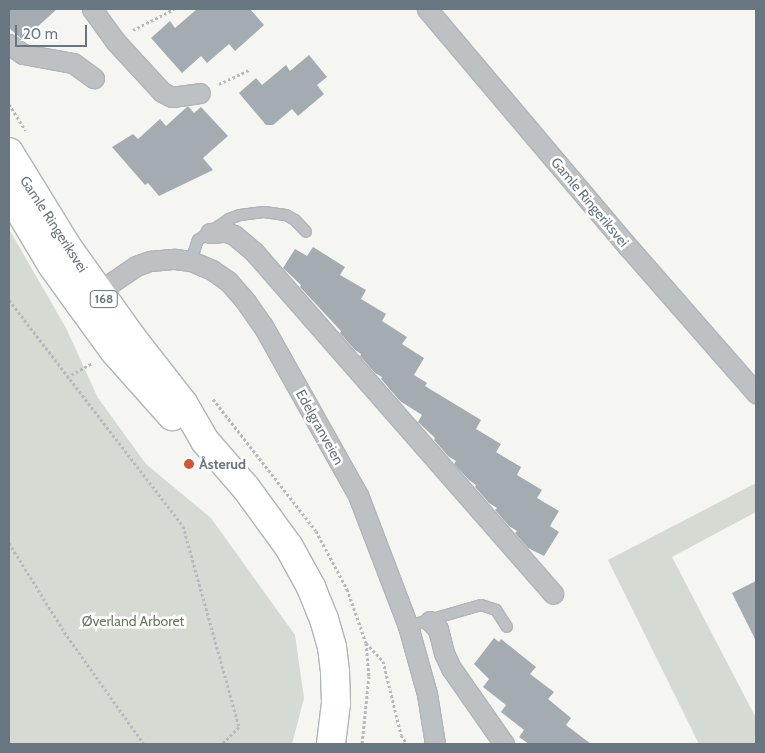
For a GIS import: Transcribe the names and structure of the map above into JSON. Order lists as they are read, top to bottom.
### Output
{
  "streets": {
    "main road": ["Gamle Ringeriksvei", "168"],
    "street": ["Edelgranveien"]
  },
  "crossings": [
    ["Gamle Ringeriksvei", "Edelgranveien"]
  ],
  "parks": ["Øverland Arboret"],
  "places": ["Åsterud"],
  "scale_bar": "20 m"
}
